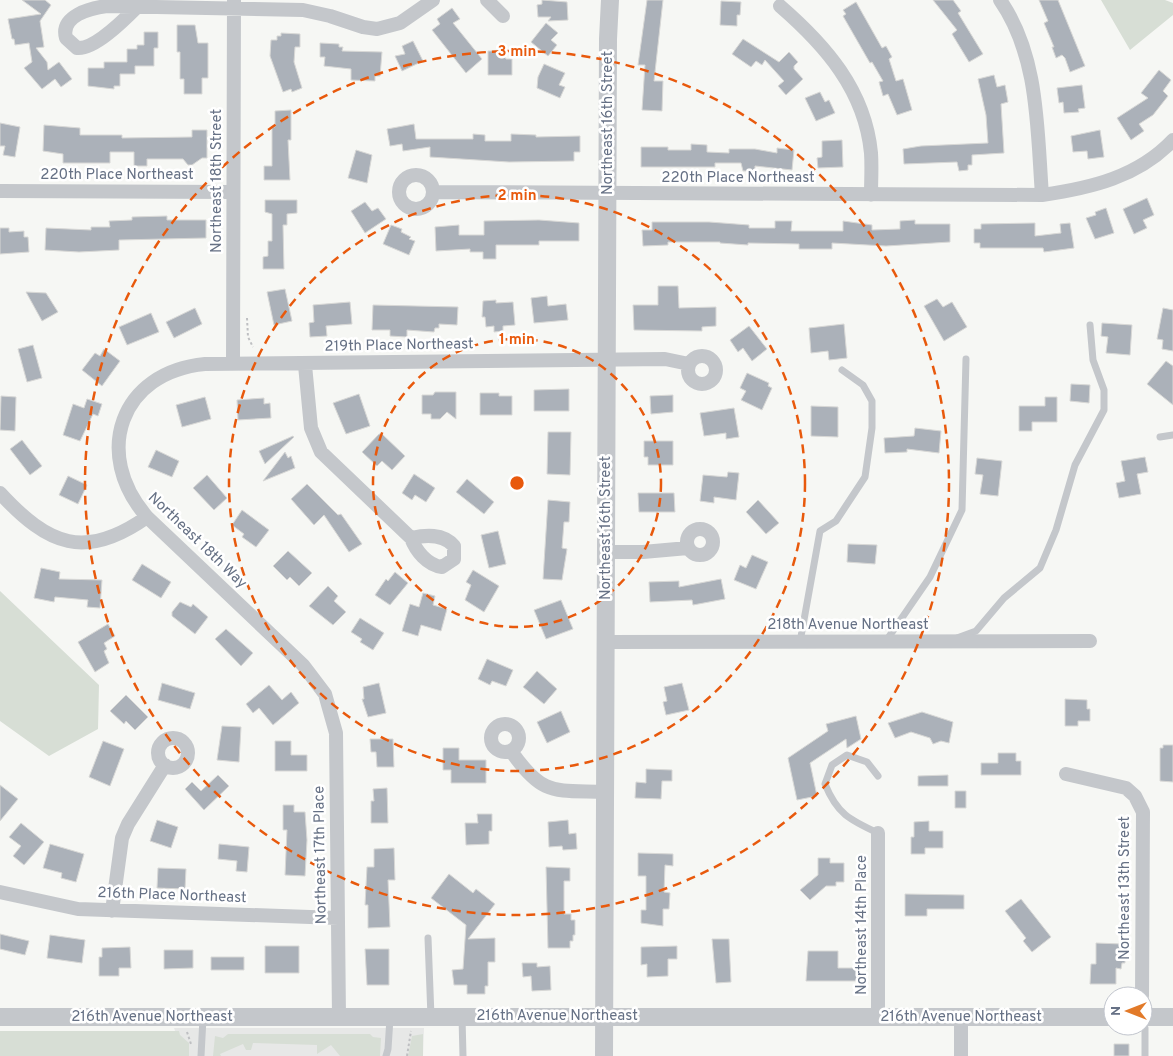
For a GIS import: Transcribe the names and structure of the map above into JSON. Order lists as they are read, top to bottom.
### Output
{
  "streets": {
    "street": [
      "Northeast 16th Street",
      "220th Place Northeast",
      "Northeast 18th Street",
      "219th Place Northeast",
      "Northeast 18th Way",
      "218th Avenue Northeast",
      "Northeast 17th Place",
      "Northeast 13th Street",
      "216th Place Northeast",
      "Northeast 14th Place",
      "216th Avenue Northeast"
    ]
  },
  "crossings": [
    ["Northeast 16th Street", "220th Place Northeast"],
    ["Northeast 16th Street", "219th Place Northeast"],
    ["Northeast 16th Street", "218th Avenue Northeast"],
    ["Northeast 16th Street", "216th Avenue Northeast"],
    ["220th Place Northeast", "Northeast 18th Street"],
    ["Northeast 18th Street", "219th Place Northeast"],
    ["219th Place Northeast", "Northeast 18th Way"],
    ["Northeast 18th Way", "Northeast 17th Place"],
    ["Northeast 17th Place", "216th Place Northeast"],
    ["Northeast 17th Place", "216th Avenue Northeast"],
    ["Northeast 14th Place", "216th Avenue Northeast"]
  ],
  "north": "left",
  "rings": ["3 min", "2 min", "1 min"]
}
